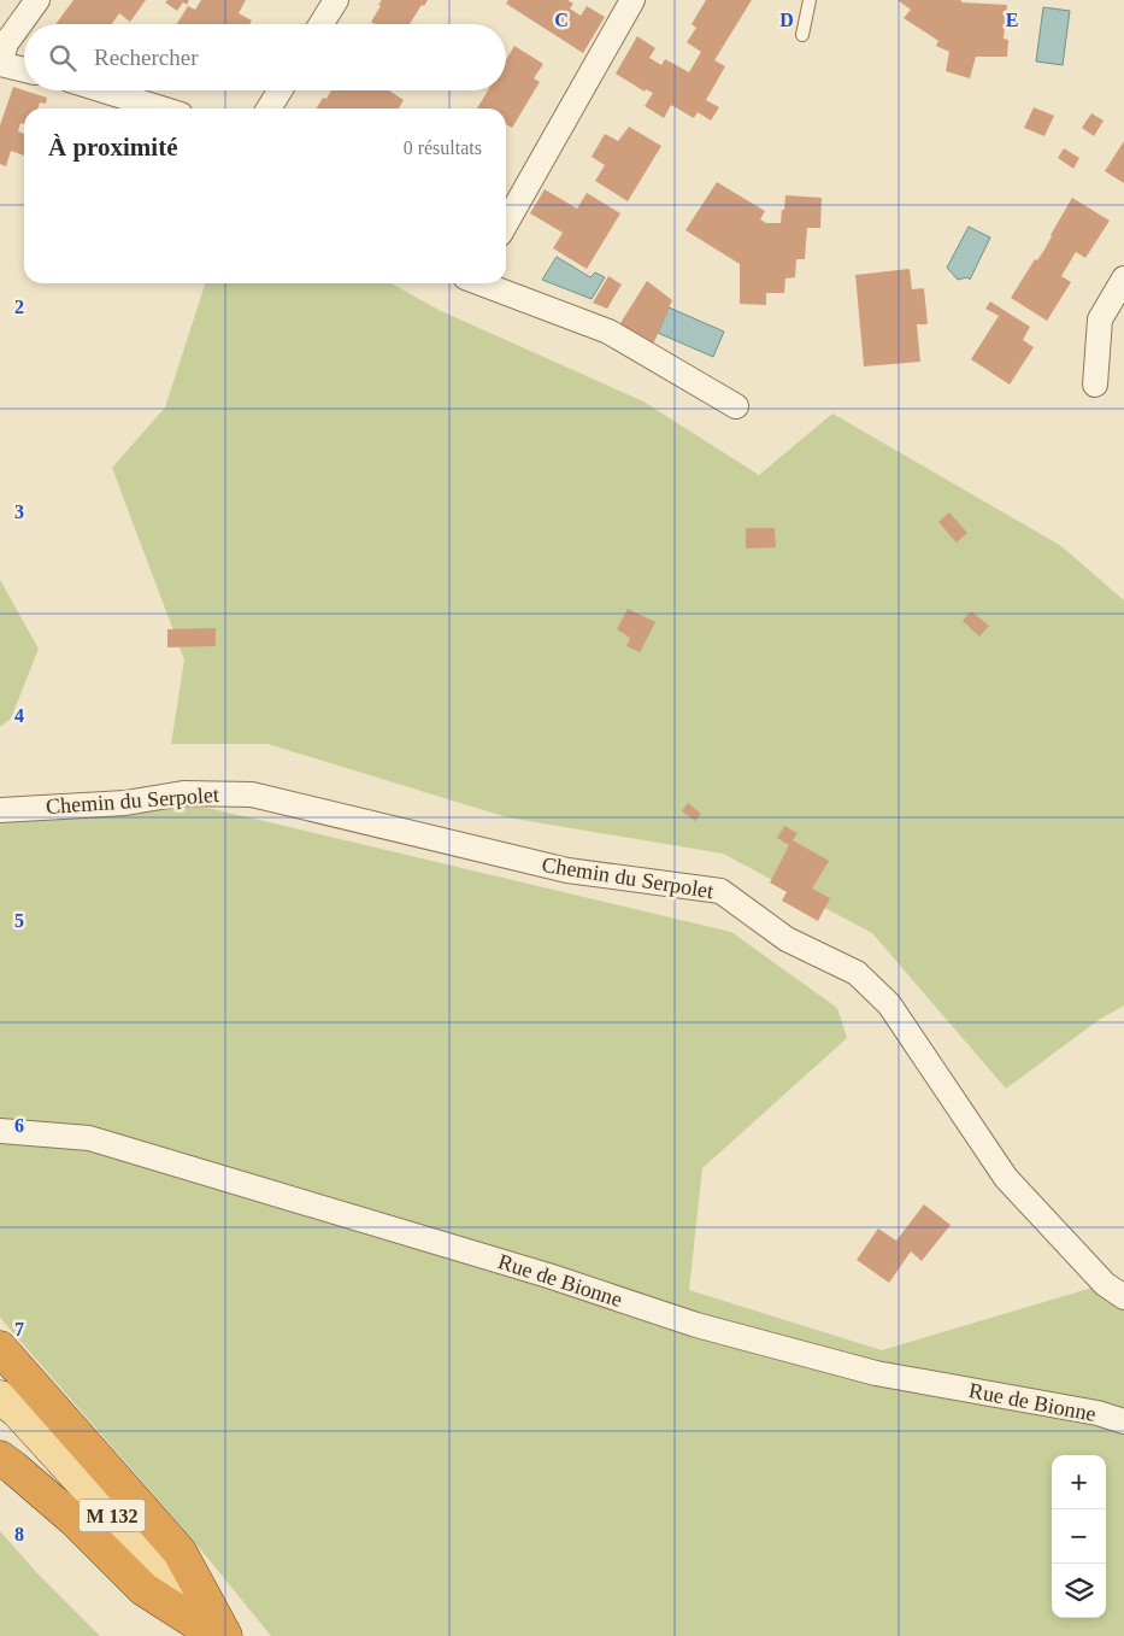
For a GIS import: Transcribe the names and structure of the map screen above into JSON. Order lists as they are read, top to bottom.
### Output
{
  "streets": {
    "main road": ["M 132"],
    "street": ["Chemin du Serpolet", "Rue de Bionne"]
  },
  "page": {
    "search": "Rechercher",
    "heading": ["À proximité", "0 résultats"],
    "map_buttons": ["+", "−"]
  },
  "grid": {
    "columns": ["C", "D", "E"],
    "rows": [
      "2",
      "3",
      "4",
      "5",
      "6",
      "7",
      "8"
    ]
  }
}
